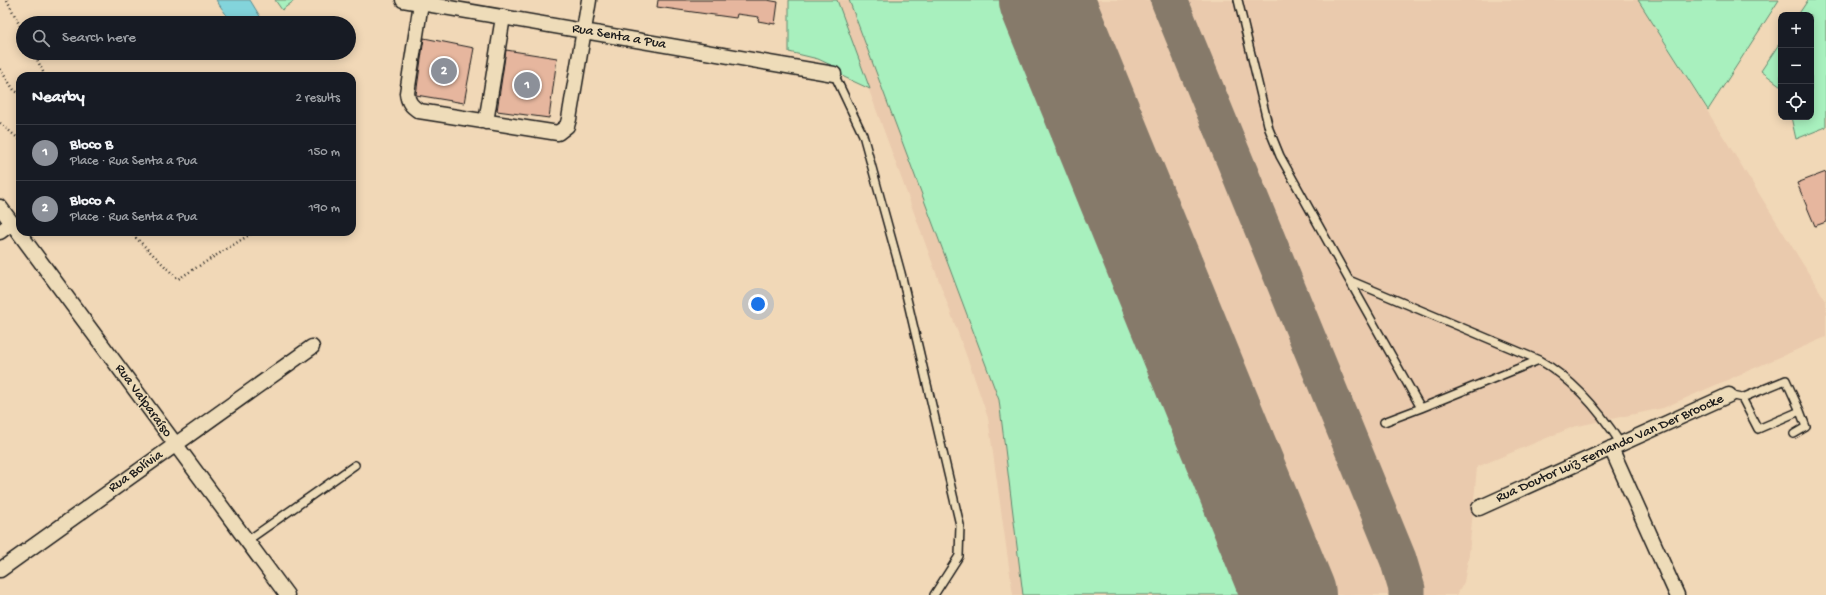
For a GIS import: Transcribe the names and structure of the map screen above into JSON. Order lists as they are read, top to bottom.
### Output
{
  "streets": {
    "street": [
      "Rua Senta a Pua",
      "Rua Valparaíso",
      "Rua Doutor Luiz Fernando Van Der Broocke",
      "Rua Bolívia"
    ]
  },
  "crossings": [
    ["Rua Valparaíso", "Rua Bolívia"]
  ],
  "page": {
    "map_buttons": ["+", "−"],
    "search": "Search here",
    "pins": ["2", "1"],
    "heading": ["Nearby", "2 results"],
    "list": [
      {
        "mark": "1",
        "name": "Bloco B",
        "note": "Place · Rua Senta a Pua",
        "value": "150 m"
      },
      {
        "mark": "2",
        "name": "Bloco A",
        "note": "Place · Rua Senta a Pua",
        "value": "190 m"
      }
    ]
  }
}
